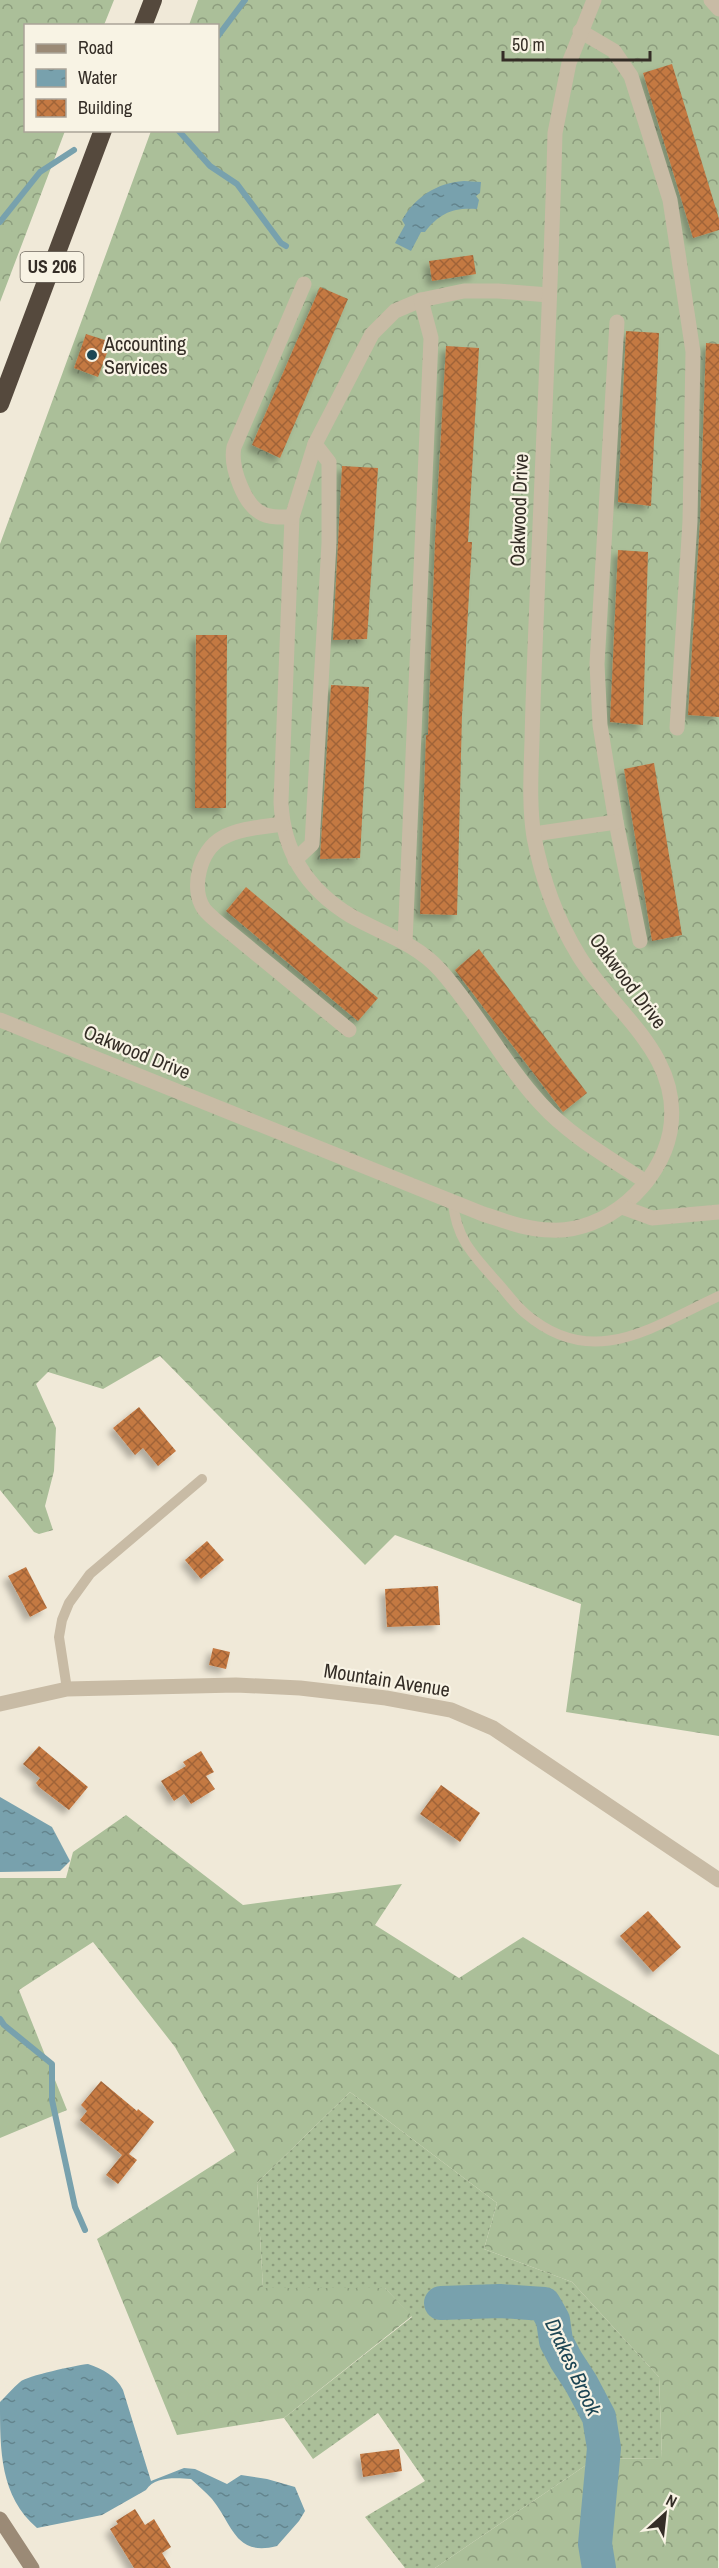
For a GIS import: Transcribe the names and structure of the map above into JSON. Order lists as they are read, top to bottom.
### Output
{
  "streets": {
    "highway": ["US 206"],
    "street": ["Oakwood Drive", "Mountain Avenue"]
  },
  "water": ["Drakes Brook"],
  "places": ["Accounting Services"],
  "legend": ["Road", "Water", "Building"],
  "scale_bar": "50 m",
  "north": "top right"
}
